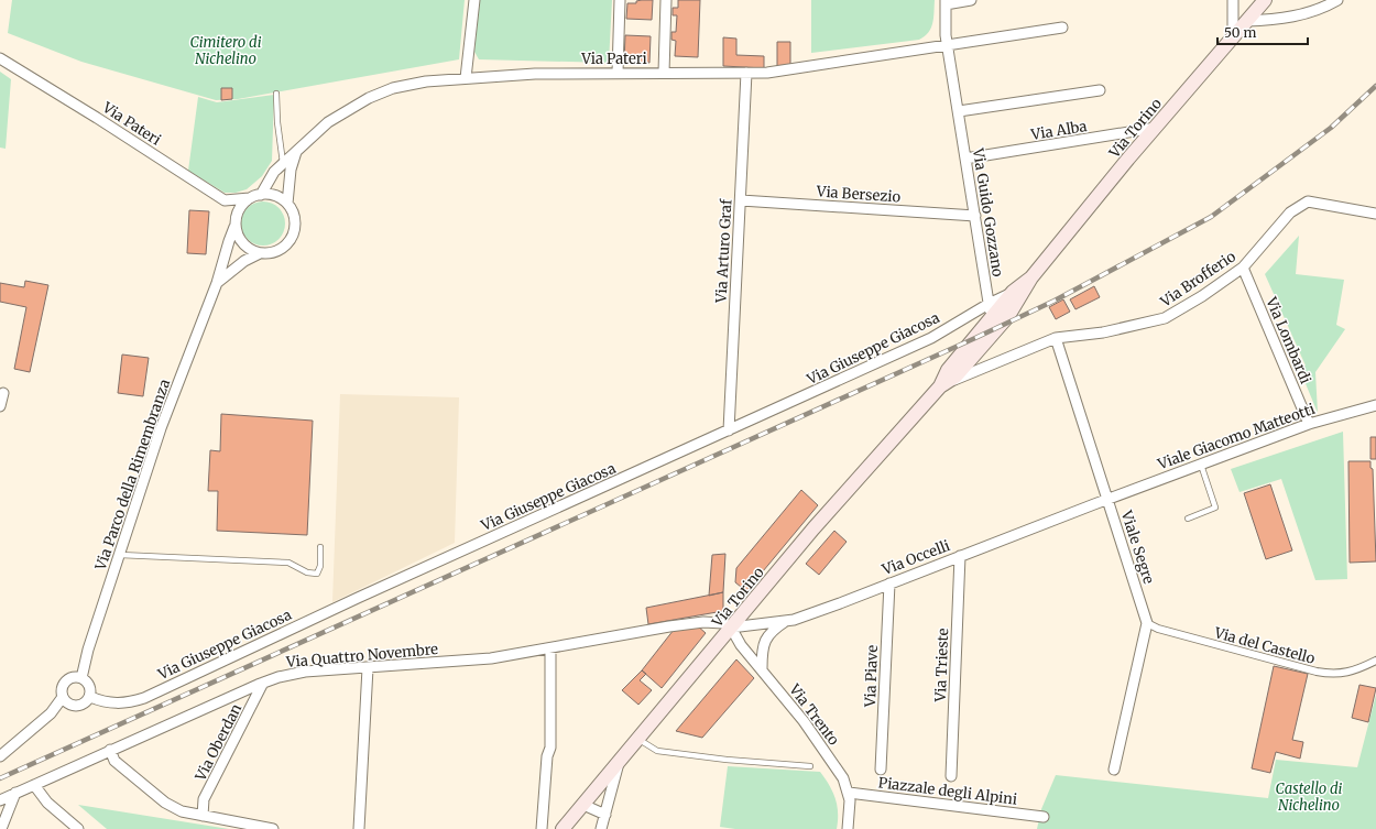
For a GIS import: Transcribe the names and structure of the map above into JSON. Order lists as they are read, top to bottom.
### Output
{
  "streets": {
    "main road": ["Via Torino"],
    "street": [
      "Via Pateri",
      "Via Alba",
      "Via Bersezio",
      "Via Guido Gozzano",
      "Via Arturo Graf",
      "Via Brofferio",
      "Via Lombardi",
      "Via Giuseppe Giacosa",
      "Viale Giacomo Matteotti",
      "Via Parco della Rimembranza",
      "Viale Segre",
      "Via Occelli",
      "Via del Castello",
      "Via Quattro Novembre",
      "Via Trieste",
      "Via Piave",
      "Via Trento",
      "Via Oberdan",
      "Piazzale degli Alpini"
    ]
  },
  "crossings": [
    ["Via Pateri", "Via Guido Gozzano"],
    ["Via Pateri", "Via Arturo Graf"],
    ["Via Pateri", "Via Parco della Rimembranza"],
    ["Via Torino", "Via Alba"],
    ["Via Torino", "Via Guido Gozzano"],
    ["Via Torino", "Via Brofferio"],
    ["Via Torino", "Via Giuseppe Giacosa"],
    ["Via Torino", "Via Occelli"],
    ["Via Torino", "Via Quattro Novembre"],
    ["Via Torino", "Via Trento"],
    ["Via Alba", "Via Guido Gozzano"],
    ["Via Bersezio", "Via Guido Gozzano"],
    ["Via Bersezio", "Via Arturo Graf"],
    ["Via Guido Gozzano", "Via Giuseppe Giacosa"],
    ["Via Arturo Graf", "Via Giuseppe Giacosa"],
    ["Via Brofferio", "Via Lombardi"],
    ["Via Brofferio", "Viale Segre"],
    ["Via Lombardi", "Viale Giacomo Matteotti"],
    ["Via Giuseppe Giacosa", "Via Parco della Rimembranza"],
    ["Viale Giacomo Matteotti", "Viale Segre"],
    ["Viale Giacomo Matteotti", "Via Occelli"],
    ["Viale Segre", "Via Occelli"],
    ["Viale Segre", "Via del Castello"],
    ["Via Occelli", "Via Quattro Novembre"],
    ["Via Occelli", "Via Trieste"],
    ["Via Occelli", "Via Piave"],
    ["Via Occelli", "Via Trento"],
    ["Via Quattro Novembre", "Via Trento"],
    ["Via Quattro Novembre", "Via Oberdan"],
    ["Via Trento", "Piazzale degli Alpini"]
  ],
  "parks": ["Cimitero di Nichelino", "Castello di Nichelino"],
  "scale_bar": "50 m"
}
